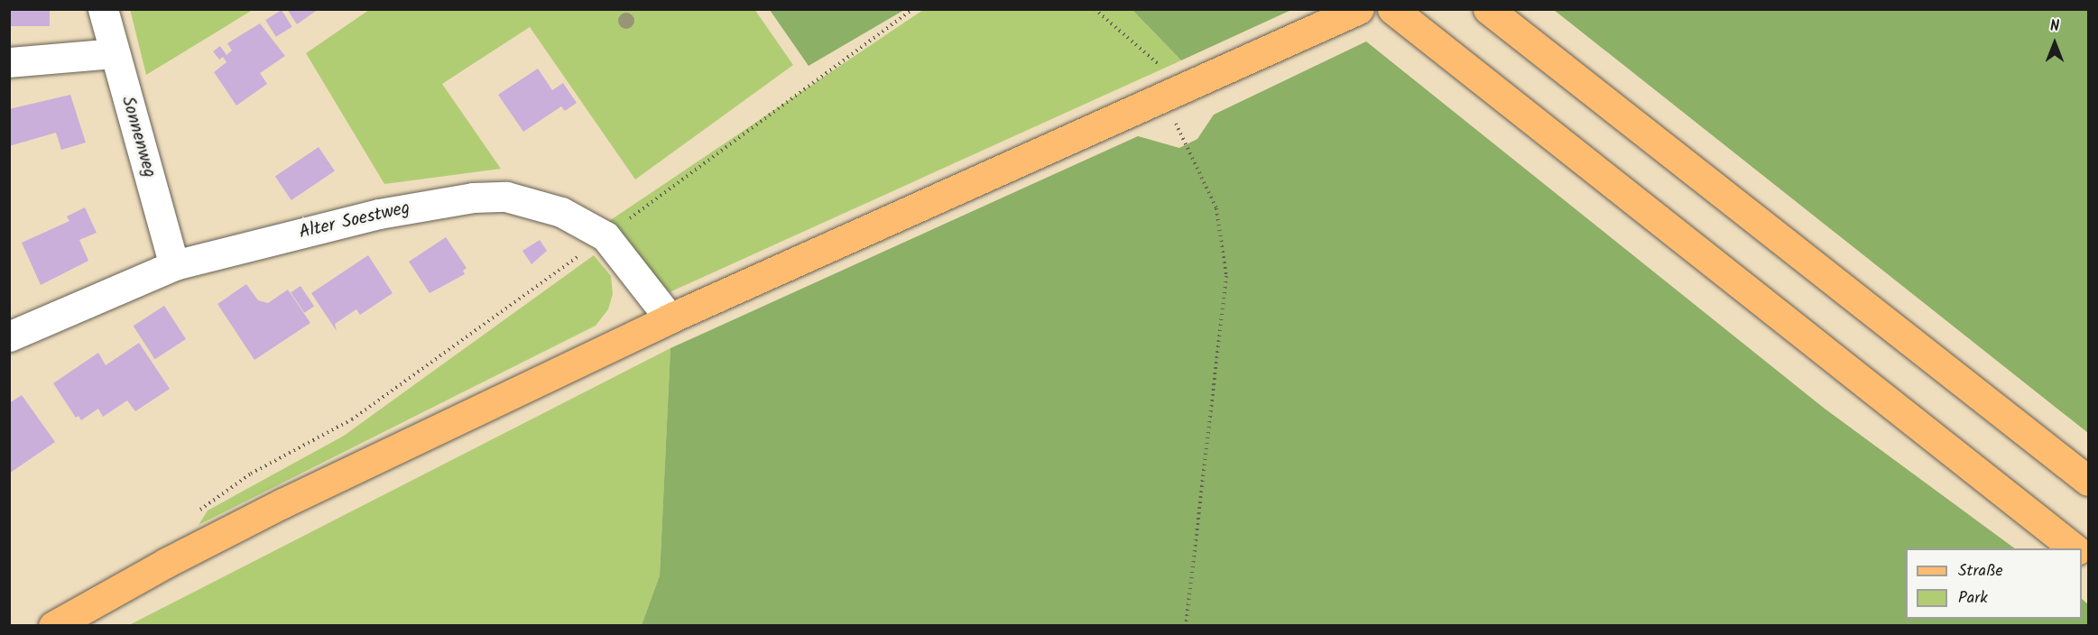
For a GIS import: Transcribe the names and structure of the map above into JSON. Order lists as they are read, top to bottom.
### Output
{
  "streets": {
    "street": ["Sonnenweg", "Alter Soestweg"]
  },
  "crossings": [
    ["Sonnenweg", "Alter Soestweg"]
  ],
  "legend": ["Straße", "Park"],
  "north": "top"
}
